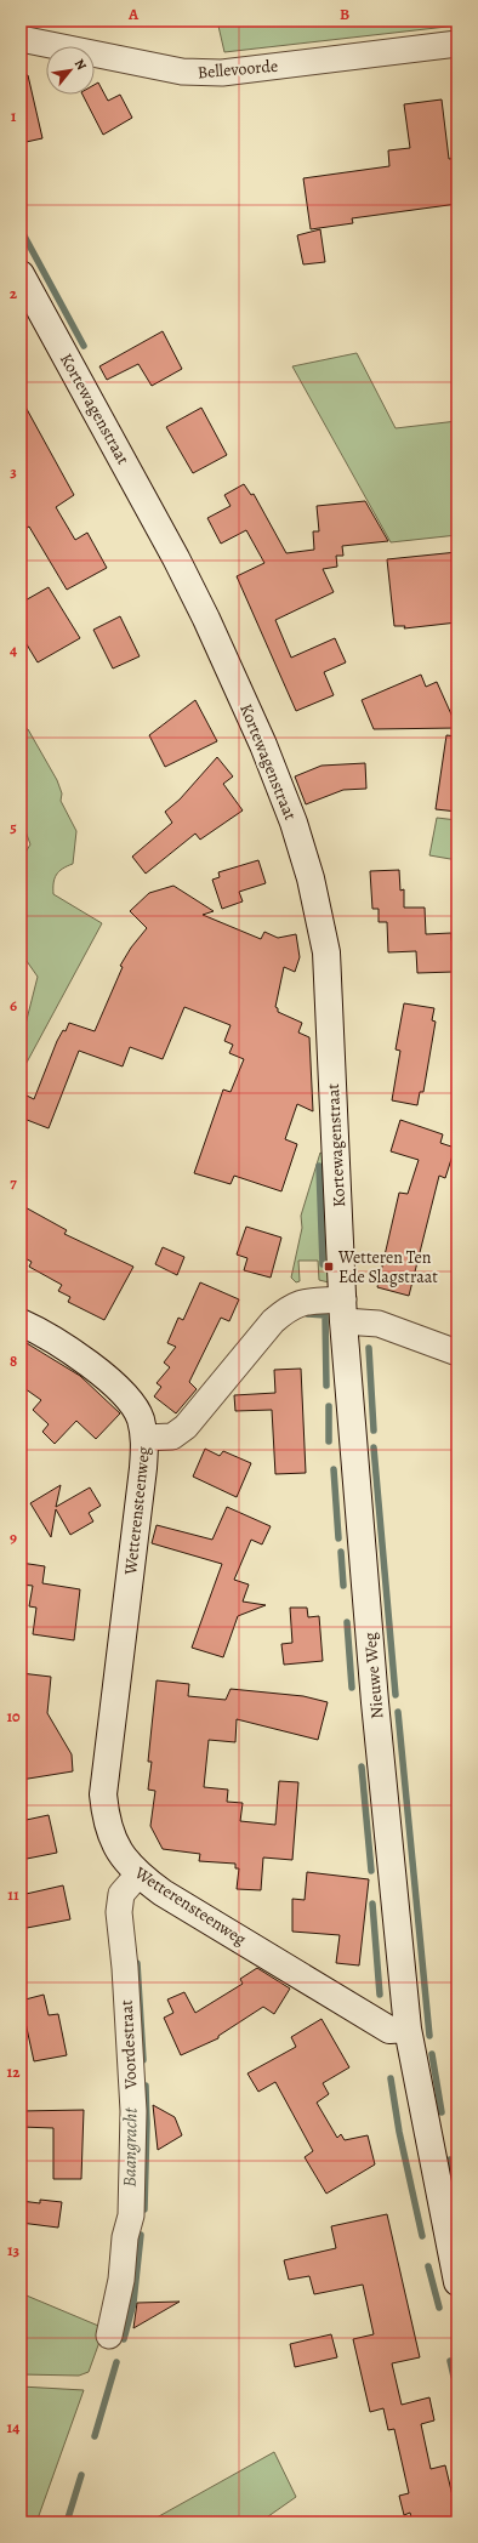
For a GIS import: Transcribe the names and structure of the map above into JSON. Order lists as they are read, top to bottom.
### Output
{
  "streets": {
    "street": [
      "Bellevoorde",
      "Kortewagenstraat",
      "Wetterensteenweg",
      "Nieuwe Weg",
      "Voordestraat"
    ]
  },
  "crossings": [
    ["Kortewagenstraat", "Nieuwe Weg"],
    ["Wetterensteenweg", "Nieuwe Weg"],
    ["Wetterensteenweg", "Voordestraat"]
  ],
  "water": ["Baangracht"],
  "places": {
    "transit": ["Wetteren Ten Ede Slagstraat"]
  },
  "north": "top right",
  "grid": {
    "columns": ["A", "B"],
    "rows": [
      "1",
      "2",
      "3",
      "4",
      "5",
      "6",
      "7",
      "8",
      "9",
      "10",
      "11",
      "12",
      "13",
      "14"
    ]
  }
}
